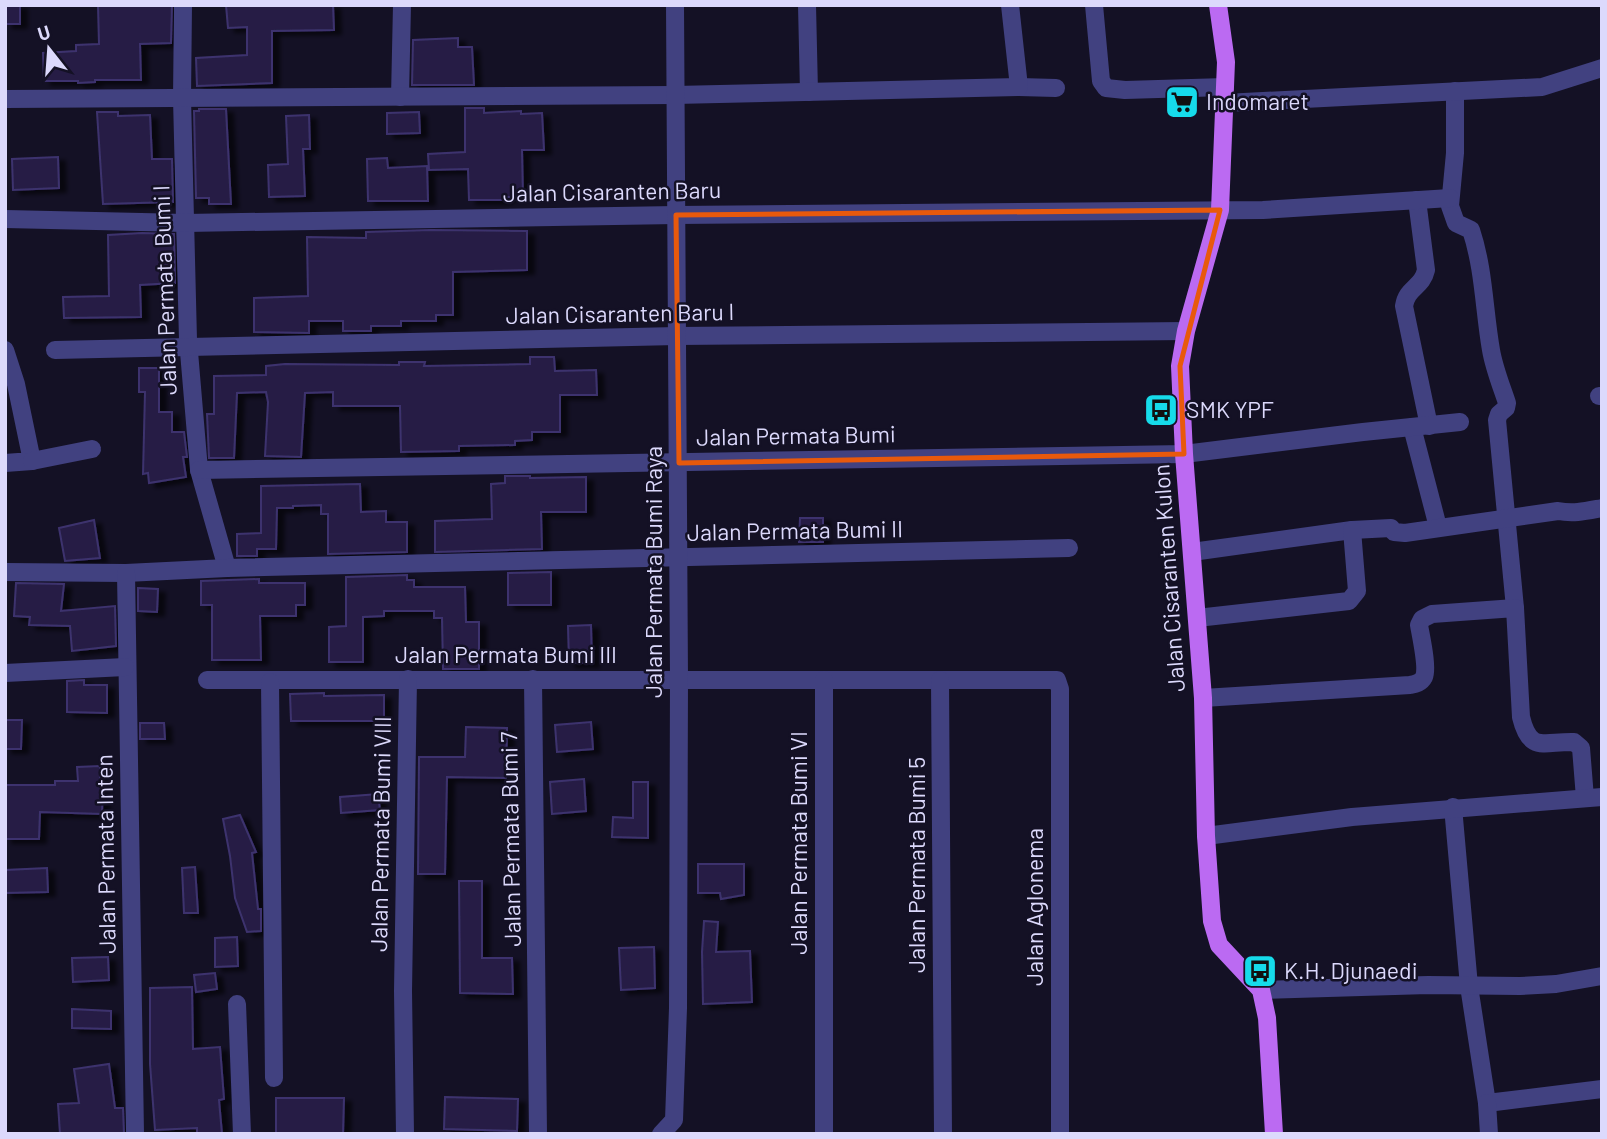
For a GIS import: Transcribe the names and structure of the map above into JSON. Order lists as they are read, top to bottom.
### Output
{
  "streets": {
    "main road": ["Jalan Cisaranten Kulon"],
    "street": [
      "Jalan Cisaranten Baru",
      "Jalan Permata Bumi I",
      "Jalan Cisaranten Baru I",
      "Jalan Permata Bumi",
      "Jalan Permata Bumi II",
      "Jalan Permata Bumi Raya",
      "Jalan Permata Bumi III",
      "Jalan Permata Bumi VIII",
      "Jalan Permata Bumi 7",
      "Jalan Permata Bumi VI",
      "Jalan Permata Inten",
      "Jalan Permata Bumi 5",
      "Jalan Aglonema"
    ]
  },
  "crossings": [
    ["Jalan Cisaranten Baru", "Jalan Permata Bumi I"],
    ["Jalan Cisaranten Baru", "Jalan Permata Bumi Raya"],
    ["Jalan Cisaranten Baru", "Jalan Cisaranten Kulon"],
    ["Jalan Permata Bumi I", "Jalan Cisaranten Baru I"],
    ["Jalan Permata Bumi I", "Jalan Permata Bumi"],
    ["Jalan Permata Bumi I", "Jalan Permata Bumi II"],
    ["Jalan Cisaranten Baru I", "Jalan Permata Bumi Raya"],
    ["Jalan Cisaranten Baru I", "Jalan Cisaranten Kulon"],
    ["Jalan Permata Bumi", "Jalan Permata Bumi Raya"],
    ["Jalan Permata Bumi", "Jalan Cisaranten Kulon"],
    ["Jalan Permata Bumi II", "Jalan Permata Bumi Raya"],
    ["Jalan Permata Bumi II", "Jalan Permata Inten"],
    ["Jalan Permata Bumi Raya", "Jalan Permata Bumi III"],
    ["Jalan Permata Bumi III", "Jalan Permata Bumi VIII"],
    ["Jalan Permata Bumi III", "Jalan Permata Bumi 7"],
    ["Jalan Permata Bumi III", "Jalan Permata Bumi VI"],
    ["Jalan Permata Bumi III", "Jalan Permata Bumi 5"],
    ["Jalan Permata Bumi III", "Jalan Aglonema"]
  ],
  "places": {
    "supermarket": ["Indomaret"],
    "bus stop": ["SMK YPF", "K.H. Djunaedi"]
  },
  "north": "top"
}
